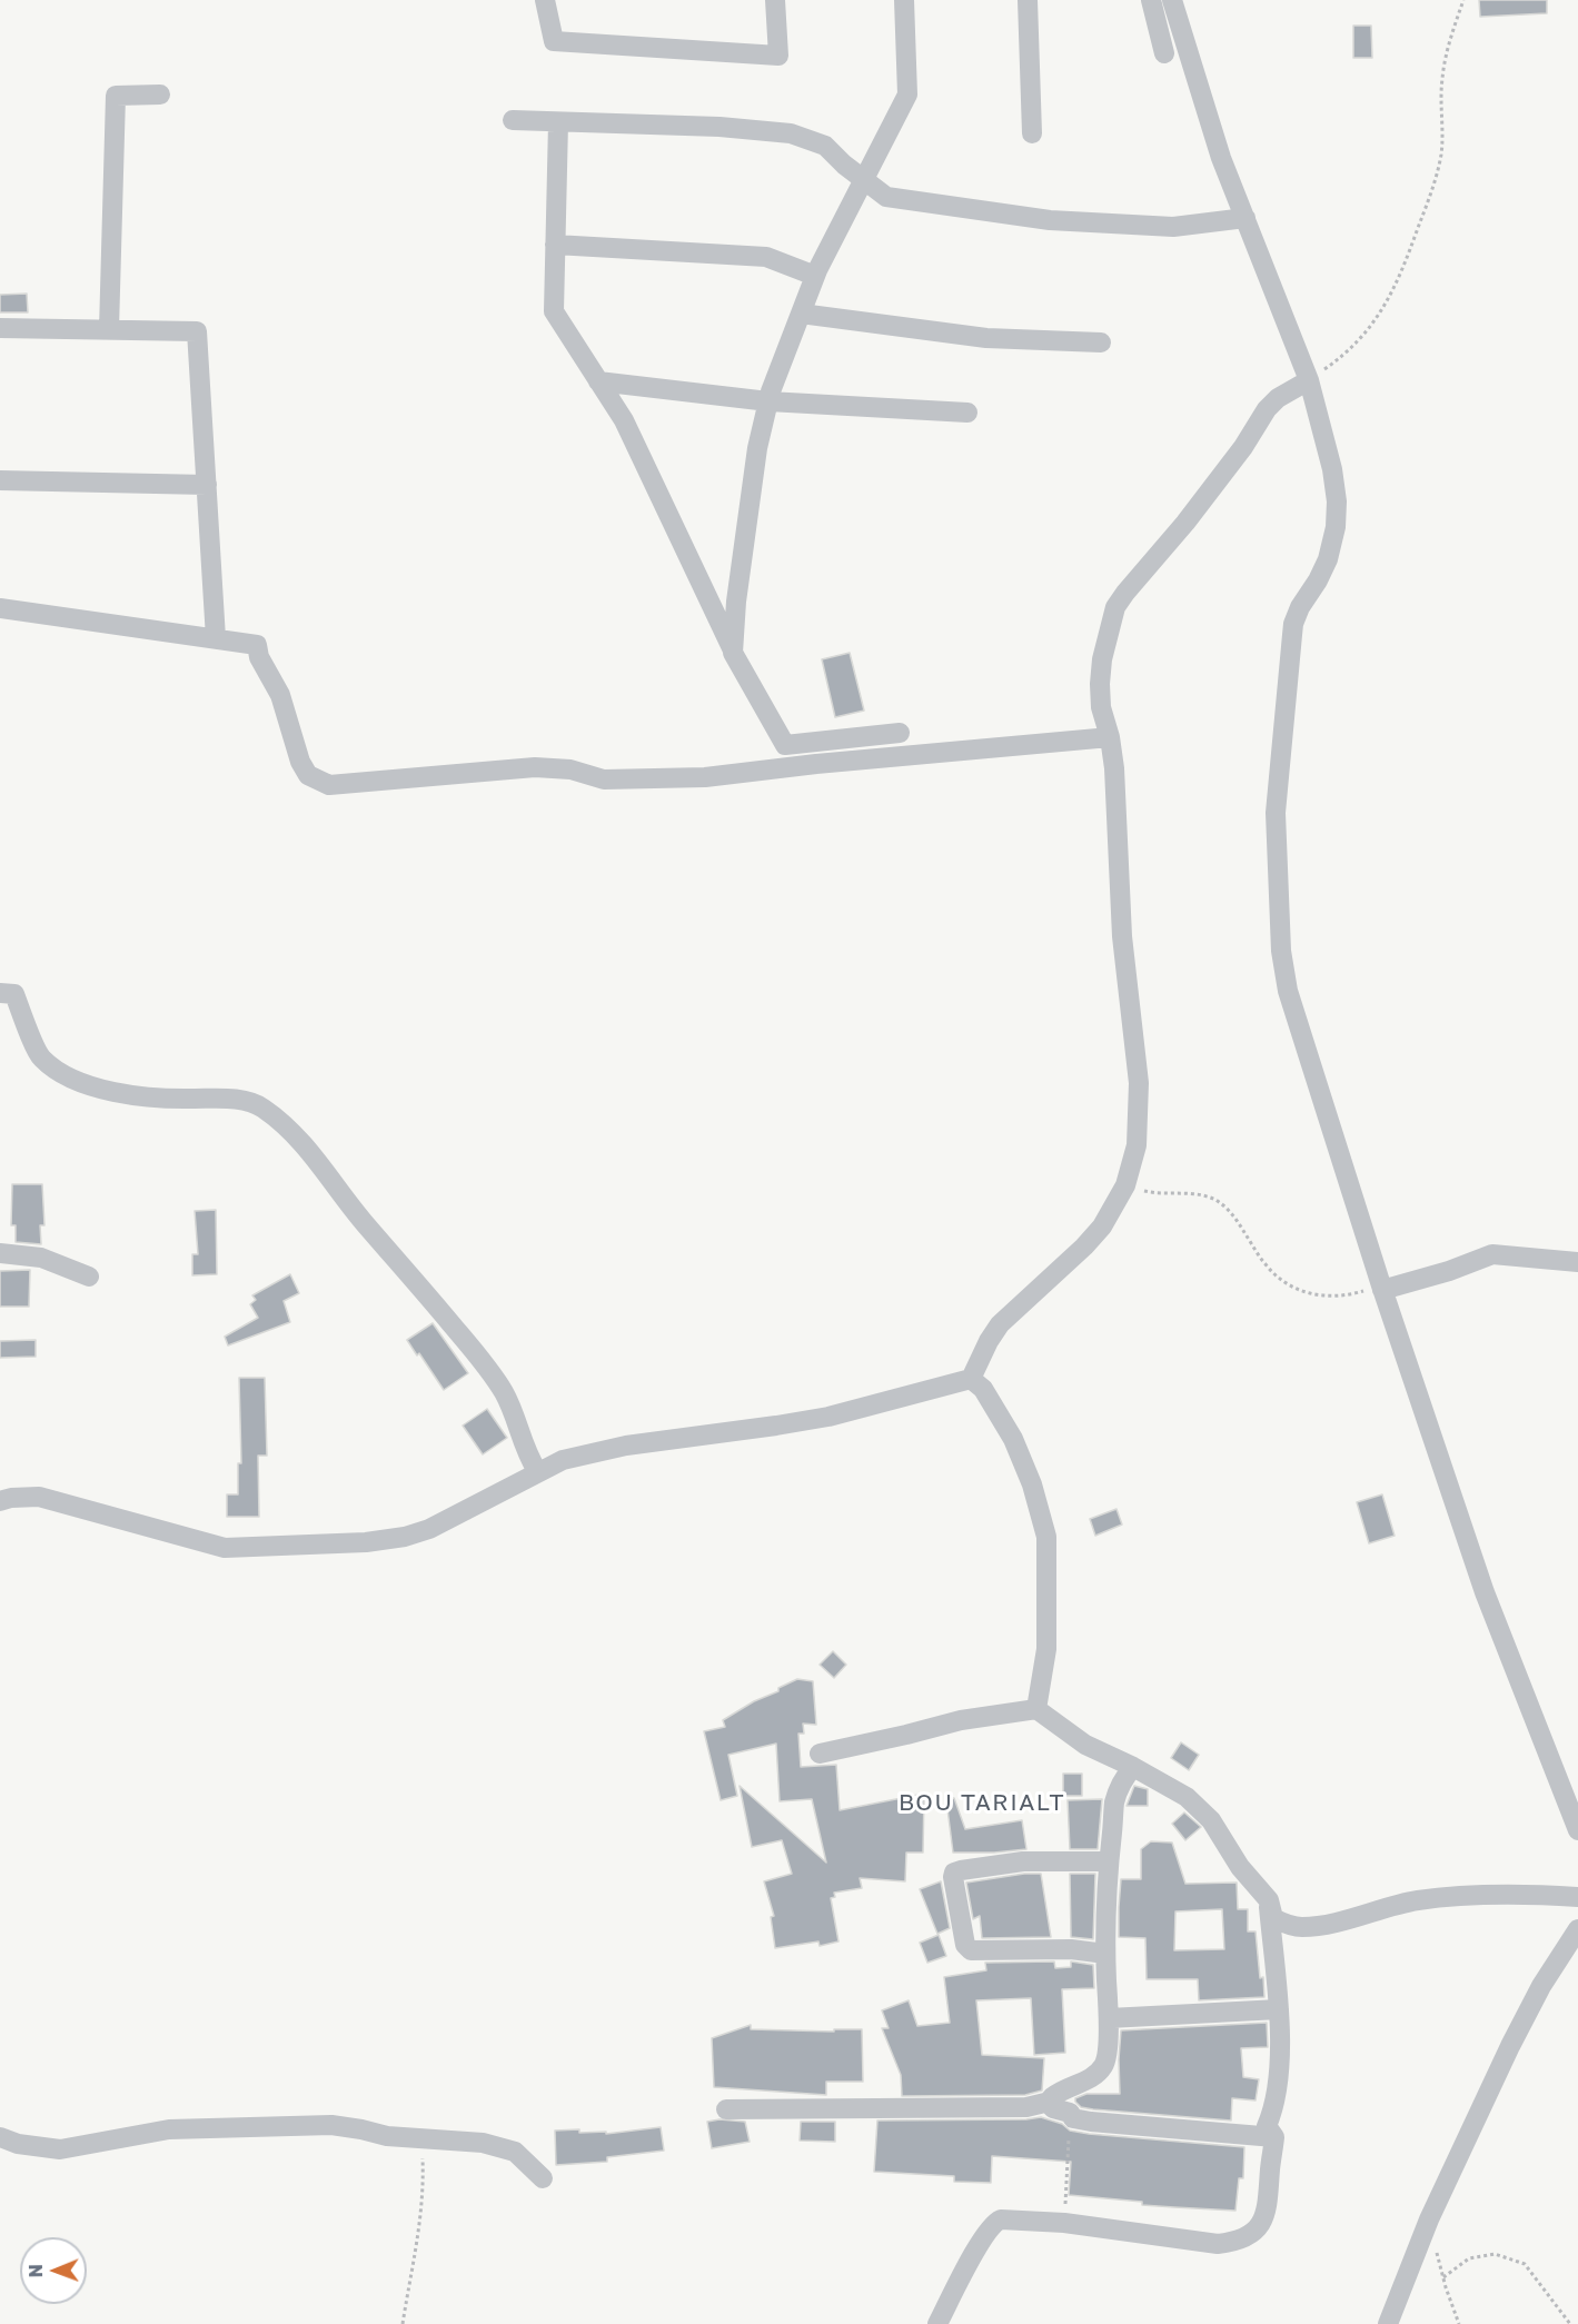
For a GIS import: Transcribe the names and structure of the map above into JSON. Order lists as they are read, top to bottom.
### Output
{
  "districts": ["BOU TARIALT"],
  "north": "left"
}
